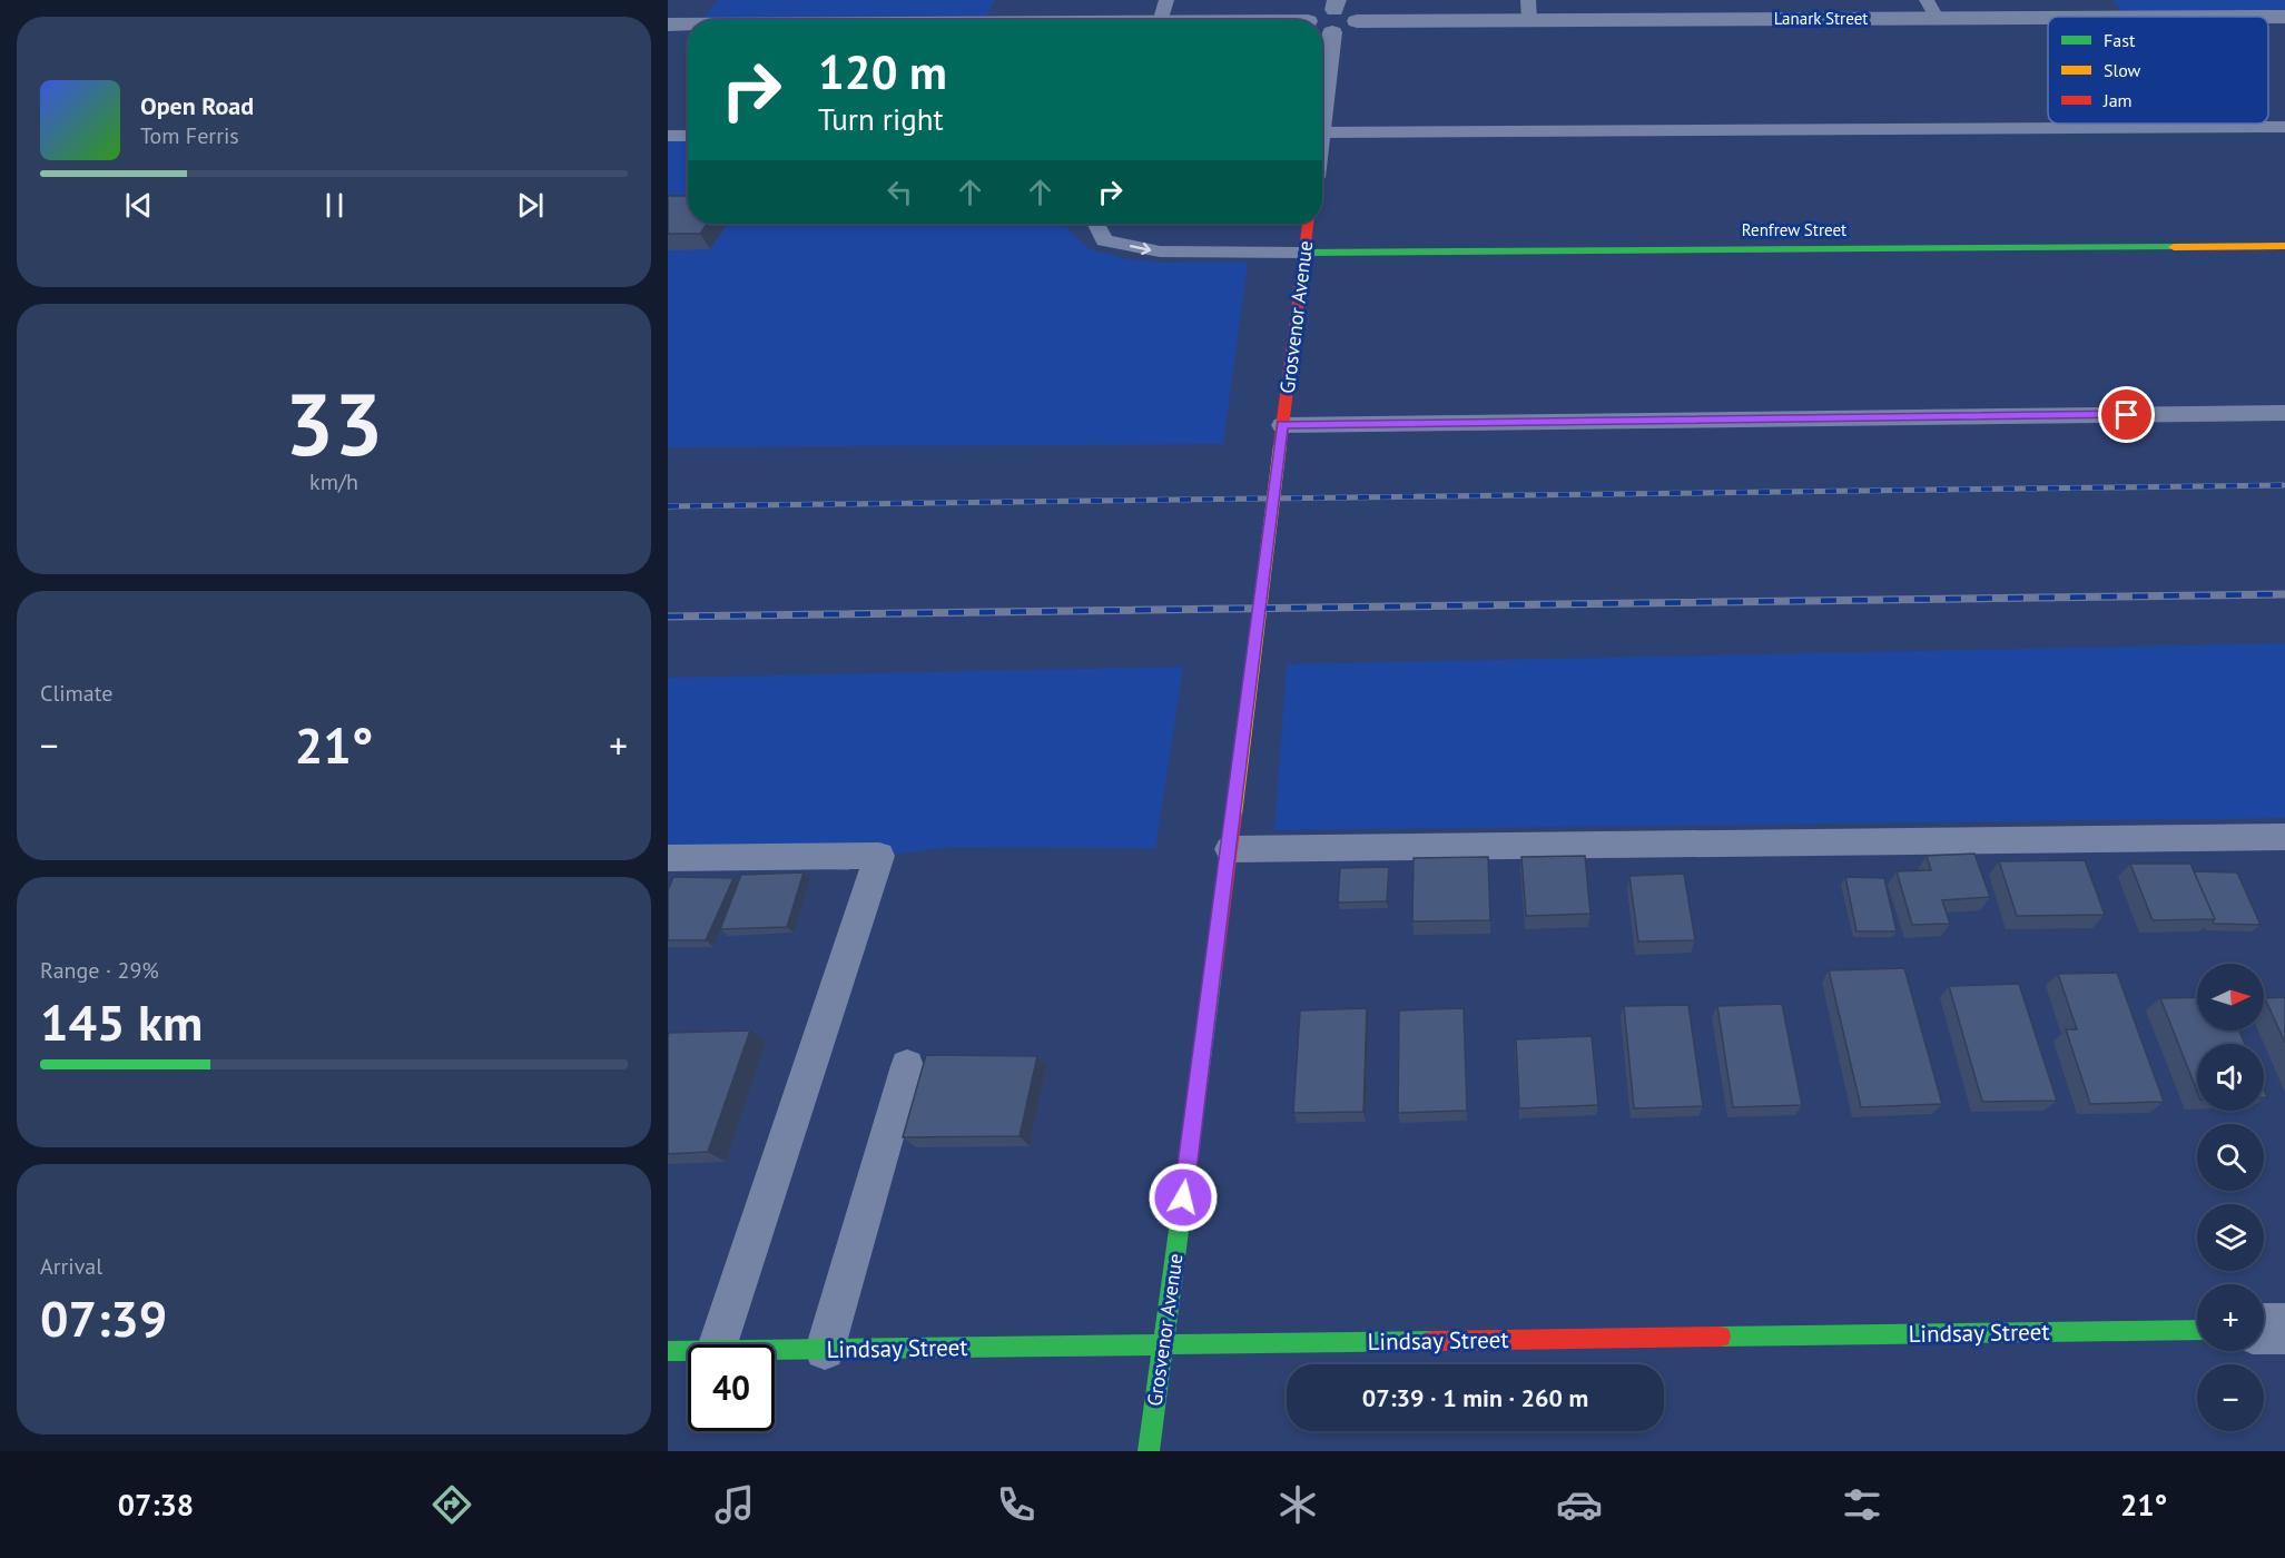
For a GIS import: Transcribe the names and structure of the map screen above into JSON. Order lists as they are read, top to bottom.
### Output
{
  "streets": {
    "street": [
      "Lanark Street",
      "Renfrew Street",
      "Grosvenor Avenue",
      "Lindsay Street"
    ]
  },
  "crossings": [
    ["Renfrew Street", "Grosvenor Avenue"],
    ["Grosvenor Avenue", "Lindsay Street"]
  ],
  "legend": ["Fast", "Slow", "Jam"],
  "north": "right",
  "page": {
    "turn": ["120 m", "Turn right"],
    "song": ["Open Road", "Tom Ferris"],
    "tile": [
      ["33", "km/h"],
      "Climate",
      ["Range · 29%", "145 km"],
      ["Arrival", "07:39"]
    ],
    "heat": ["−", "21°", "+"],
    "map_buttons": ["+", "−"],
    "limit": "40",
    "trip": "07:39 · 1 min · 260 m",
    "tabs": ["07:38", "21°"]
  }
}
